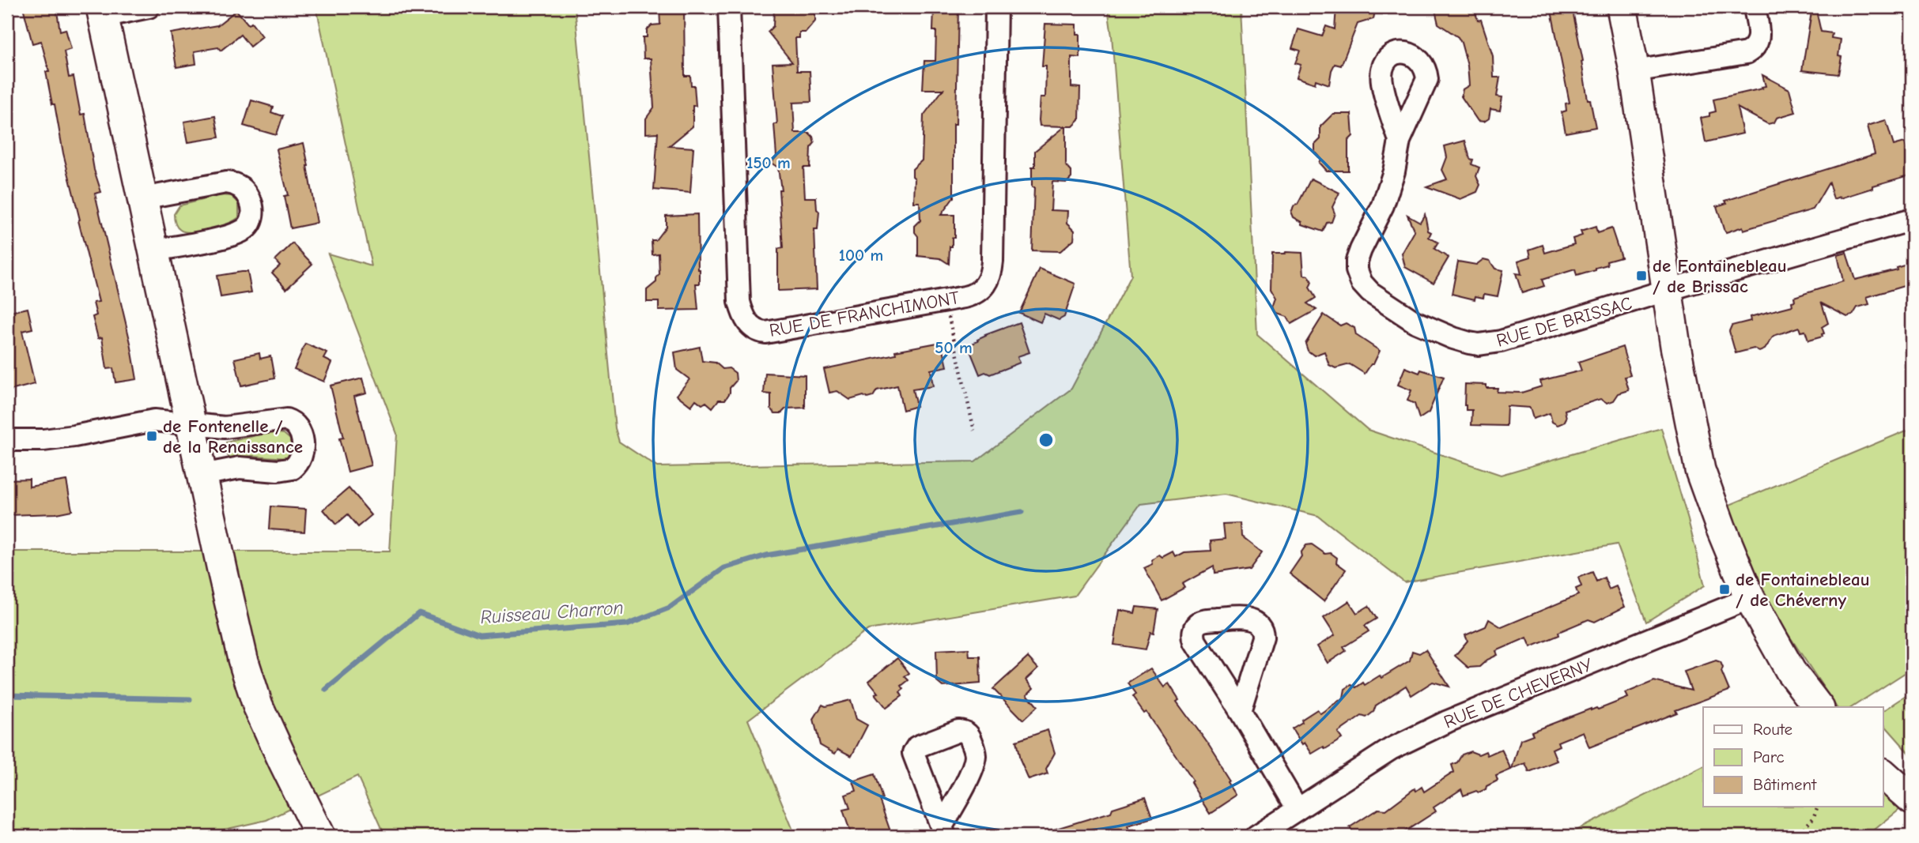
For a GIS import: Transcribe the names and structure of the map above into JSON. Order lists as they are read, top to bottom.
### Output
{
  "streets": {
    "street": ["RUE DE FRANCHIMONT", "RUE DE BRISSAC", "RUE DE CHEVERNY"]
  },
  "water": ["Ruisseau Charron"],
  "places": {
    "transit": ["de Fontainebleau / de Brissac", "de Fontenelle / de la Renaissance", "de Fontainebleau / de Chéverny"]
  },
  "legend": ["Route", "Parc", "Bâtiment"],
  "rings": ["150 m", "100 m", "50 m"]
}
